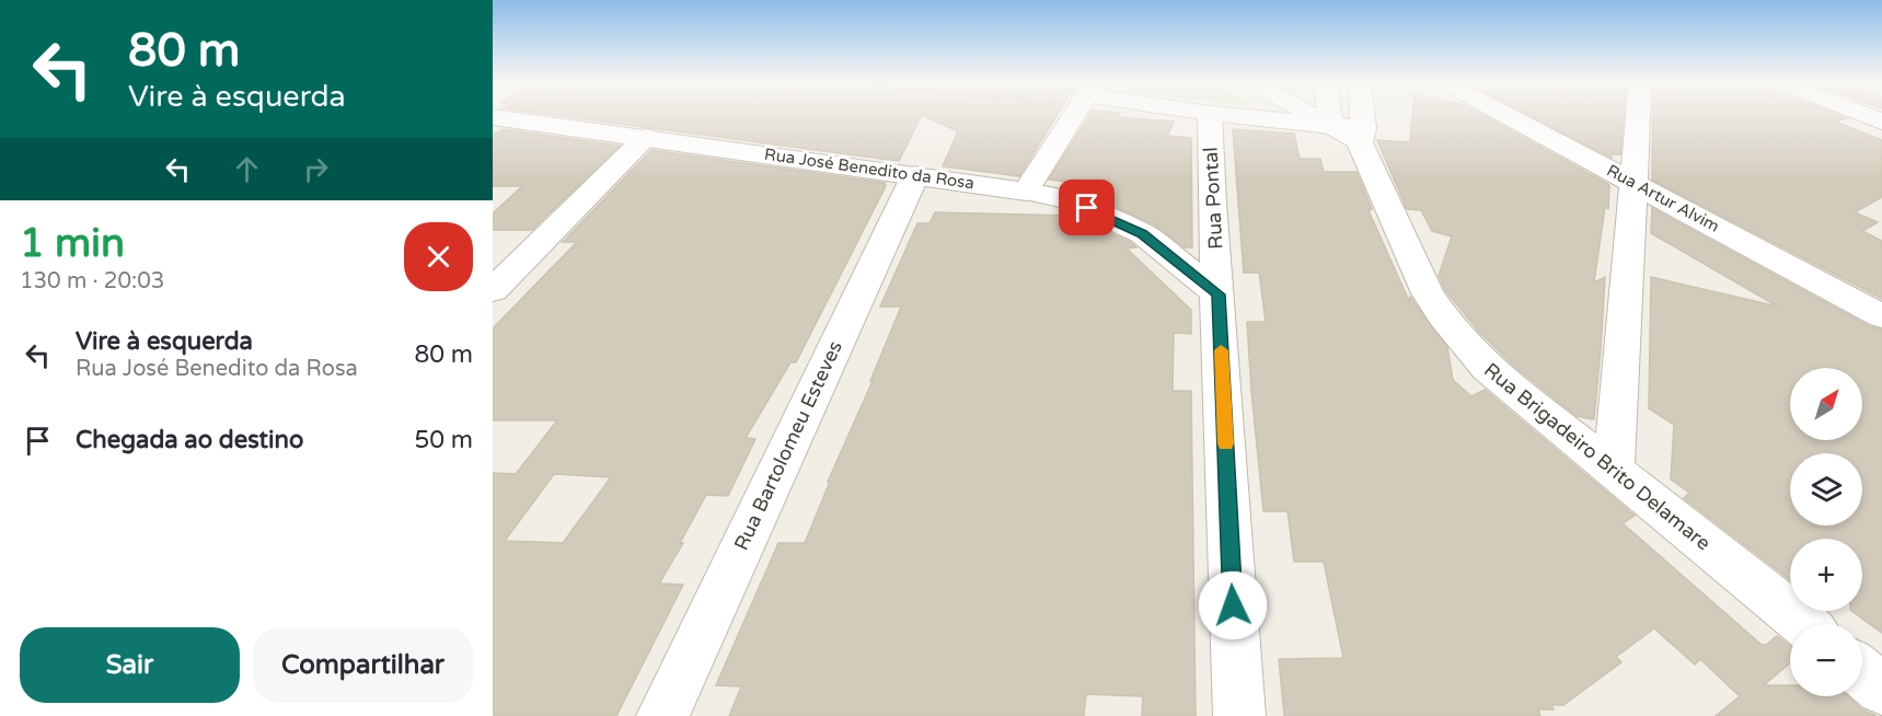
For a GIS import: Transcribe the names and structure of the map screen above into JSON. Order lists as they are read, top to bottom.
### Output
{
  "streets": {
    "street": [
      "Rua José Benedito da Rosa",
      "Rua Pontal",
      "Rua Artur Alvim",
      "Rua Bartolomeu Esteves",
      "Rua Brigadeiro Brito Delamare"
    ]
  },
  "crossings": [
    ["Rua José Benedito da Rosa", "Rua Pontal"],
    ["Rua José Benedito da Rosa", "Rua Bartolomeu Esteves"]
  ],
  "north": "top right",
  "page": {
    "turn": ["80 m", "Vire à esquerda"],
    "heading": ["1 min", "130 m · 20:03"],
    "list": [
      {
        "name": "Vire à esquerda",
        "note": "Rua José Benedito da Rosa",
        "value": "80 m"
      },
      {
        "name": "Chegada ao destino",
        "value": "50 m"
      }
    ],
    "map_buttons": ["+", "−"],
    "buttons": ["Sair", "Compartilhar"]
  }
}
